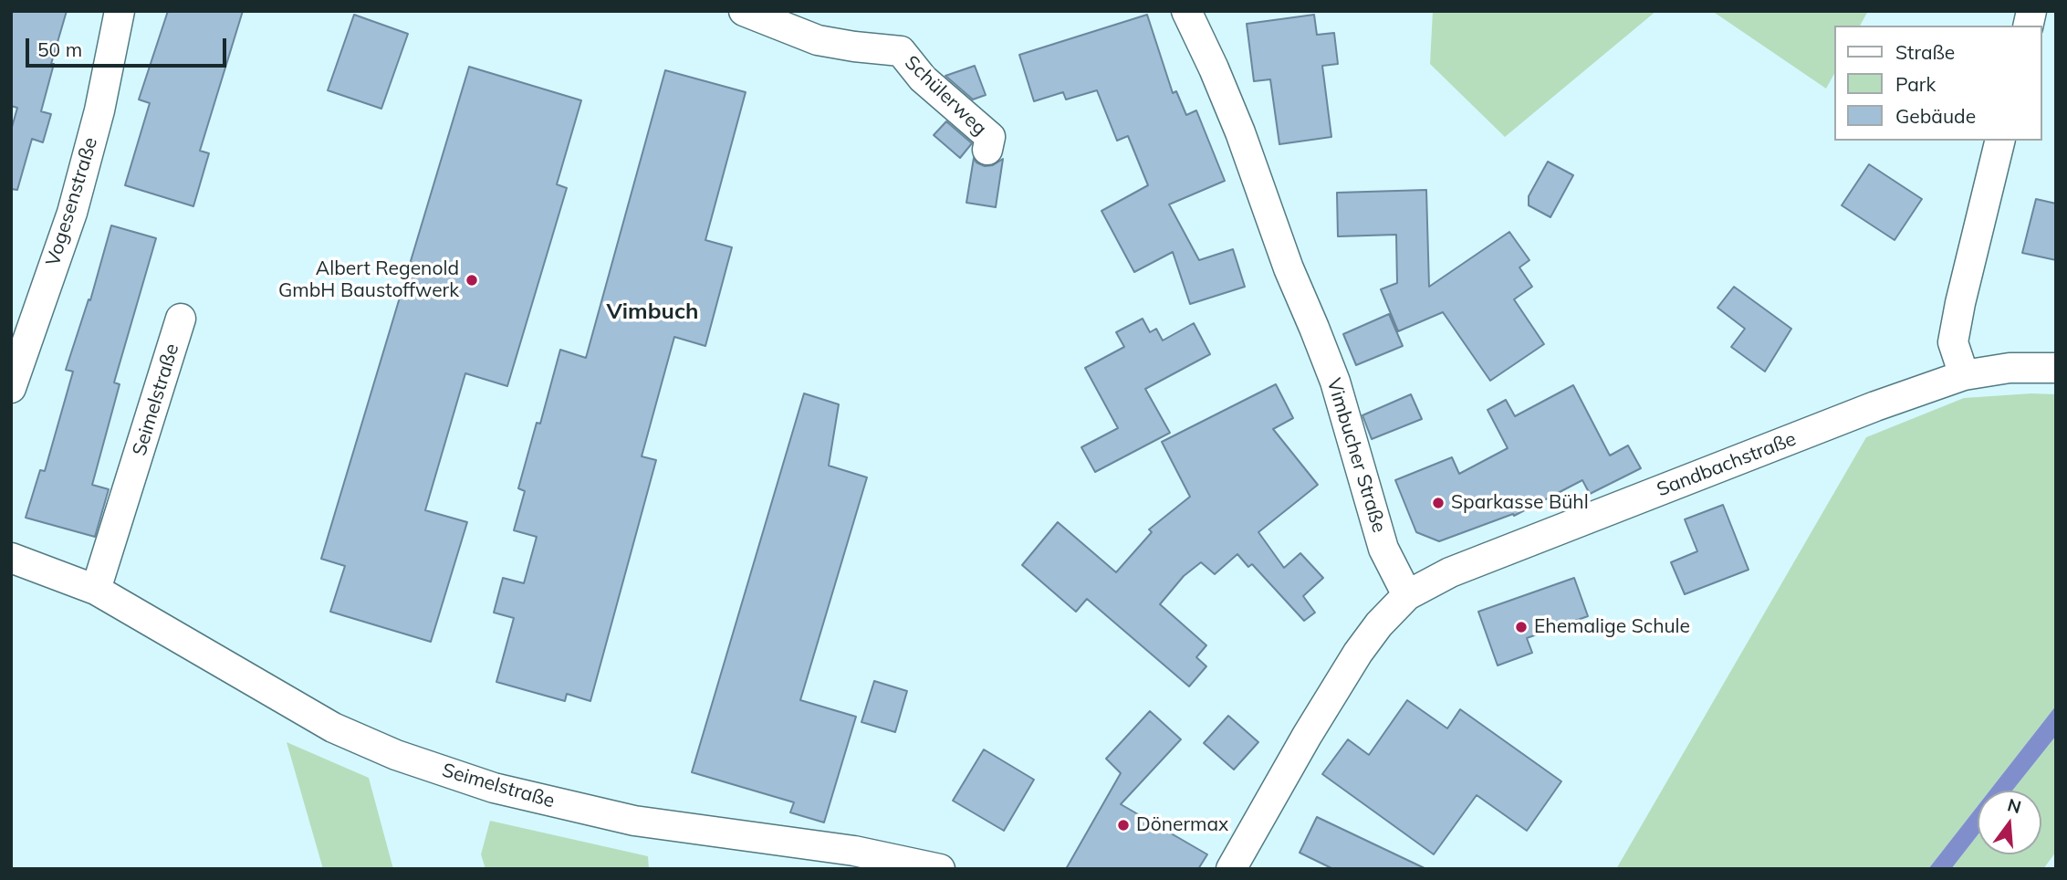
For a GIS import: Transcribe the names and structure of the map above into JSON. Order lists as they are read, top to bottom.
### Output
{
  "streets": {
    "street": [
      "Schülerweg",
      "Vogesenstraße",
      "Seimelstraße",
      "Vimbucher Straße",
      "Sandbachstraße"
    ]
  },
  "crossings": [
    ["Vimbucher Straße", "Sandbachstraße"]
  ],
  "districts": ["Vimbuch"],
  "places": [
    "Albert Regenold GmbH Baustoffwerk",
    "Sparkasse Bühl",
    "Ehemalige Schule",
    "Dönermax"
  ],
  "legend": ["Straße", "Park", "Gebäude"],
  "scale_bar": "50 m",
  "north": "top"
}
